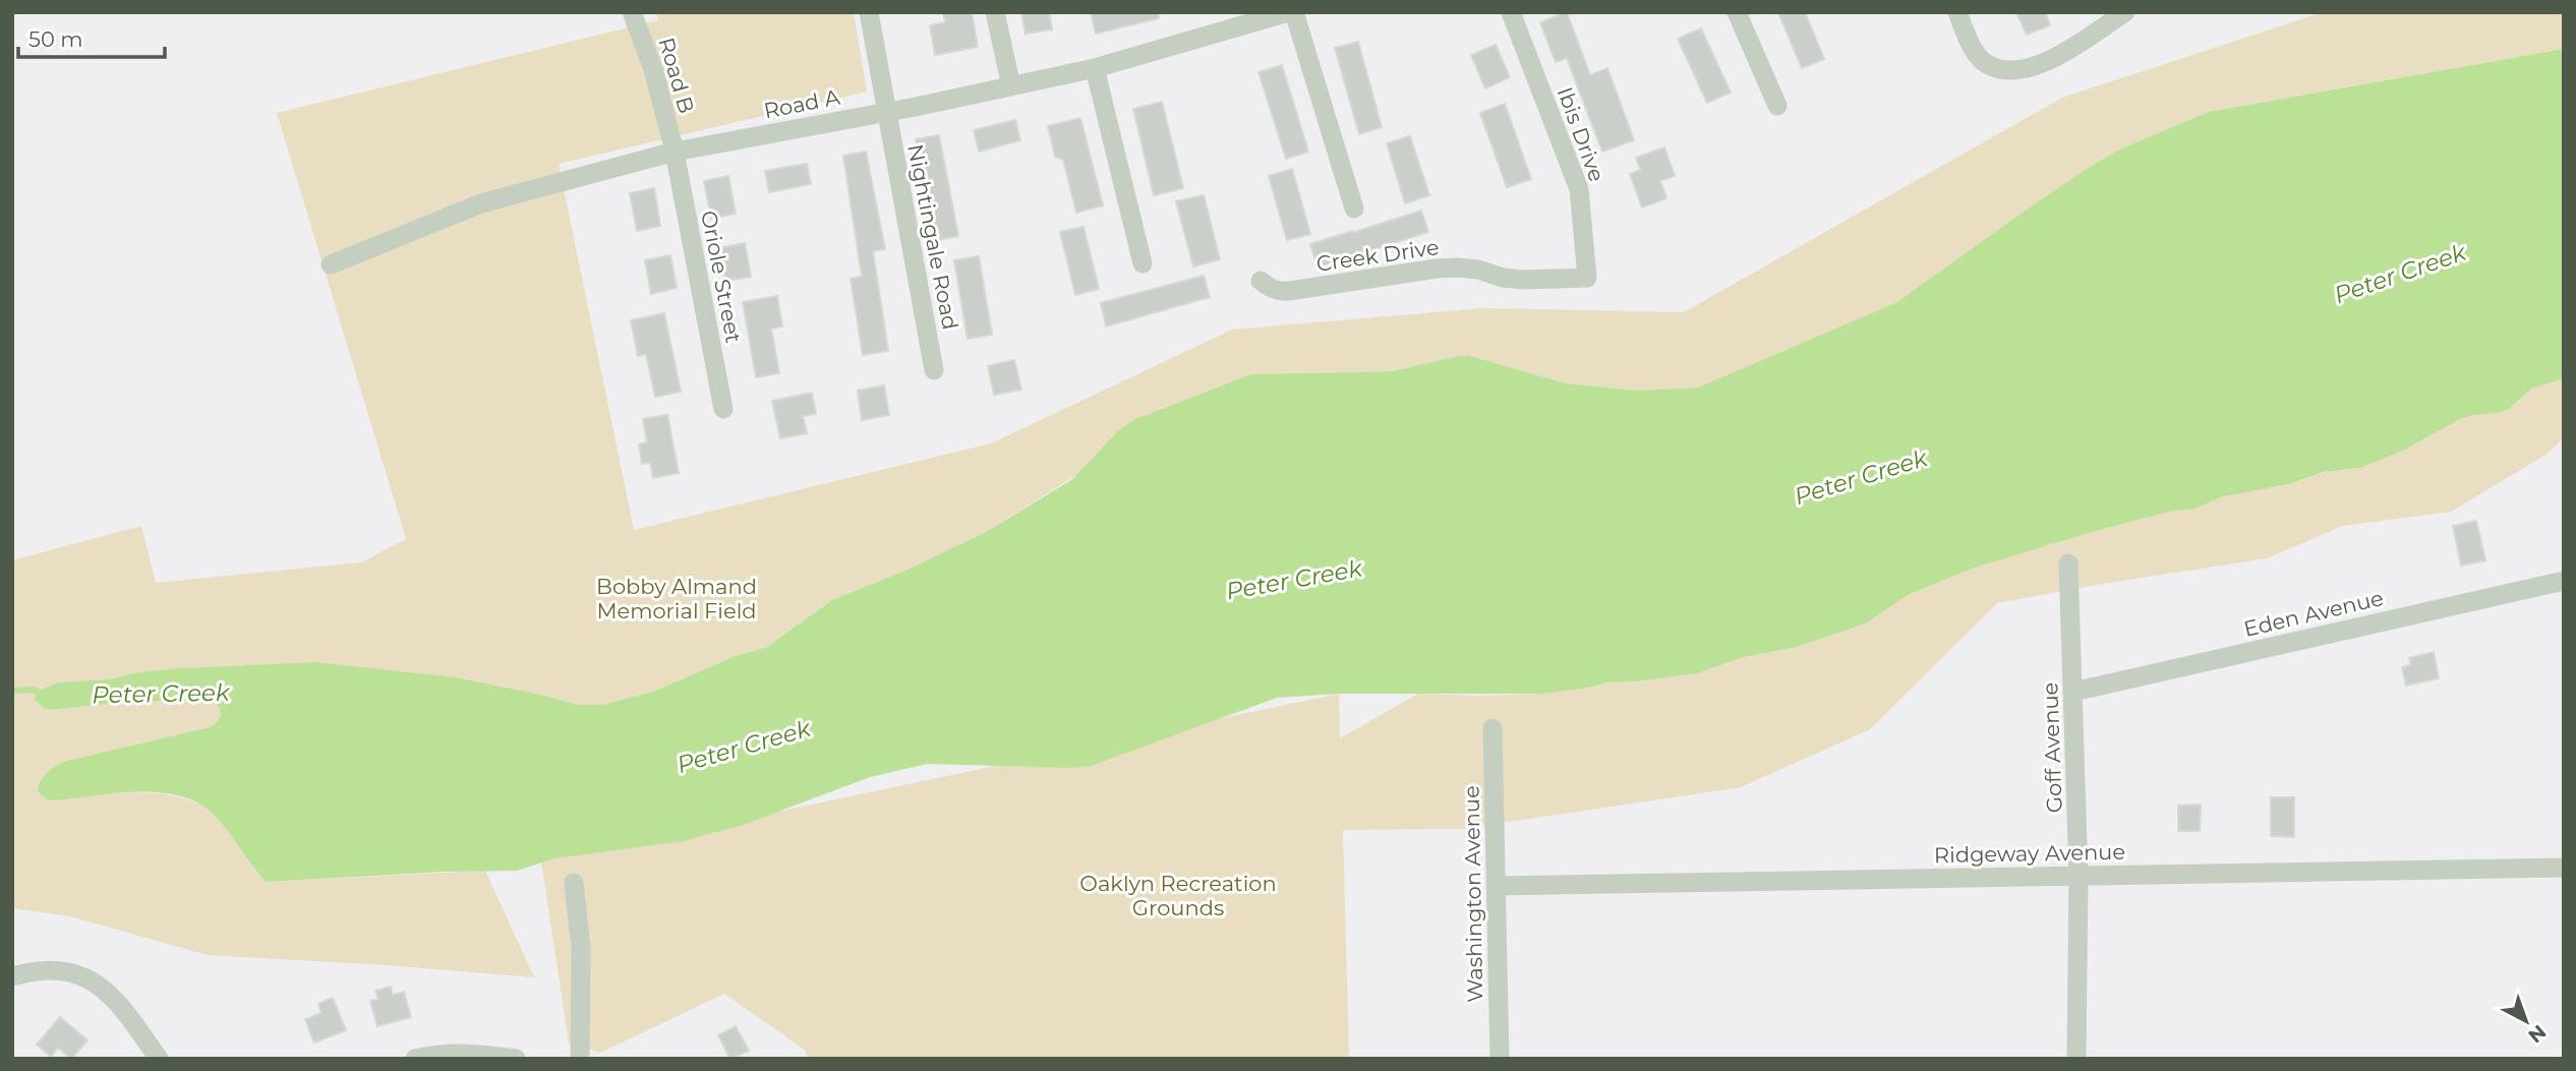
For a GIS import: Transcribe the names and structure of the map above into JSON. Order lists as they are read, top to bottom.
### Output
{
  "streets": {
    "street": [
      "Road B",
      "Road A",
      "Ibis Drive",
      "Nightingale Road",
      "Creek Drive",
      "Oriole Street",
      "Eden Avenue",
      "Goff Avenue",
      "Ridgeway Avenue",
      "Washington Avenue"
    ]
  },
  "crossings": [
    ["Road B", "Road A"],
    ["Road B", "Oriole Street"],
    ["Road A", "Nightingale Road"],
    ["Road A", "Oriole Street"],
    ["Ibis Drive", "Creek Drive"],
    ["Eden Avenue", "Goff Avenue"],
    ["Goff Avenue", "Ridgeway Avenue"],
    ["Ridgeway Avenue", "Washington Avenue"]
  ],
  "water": ["Peter Creek"],
  "parks": ["Bobby Almand Memorial Field", "Oaklyn Recreation Grounds"],
  "scale_bar": "50 m",
  "north": "bottom right"
}
